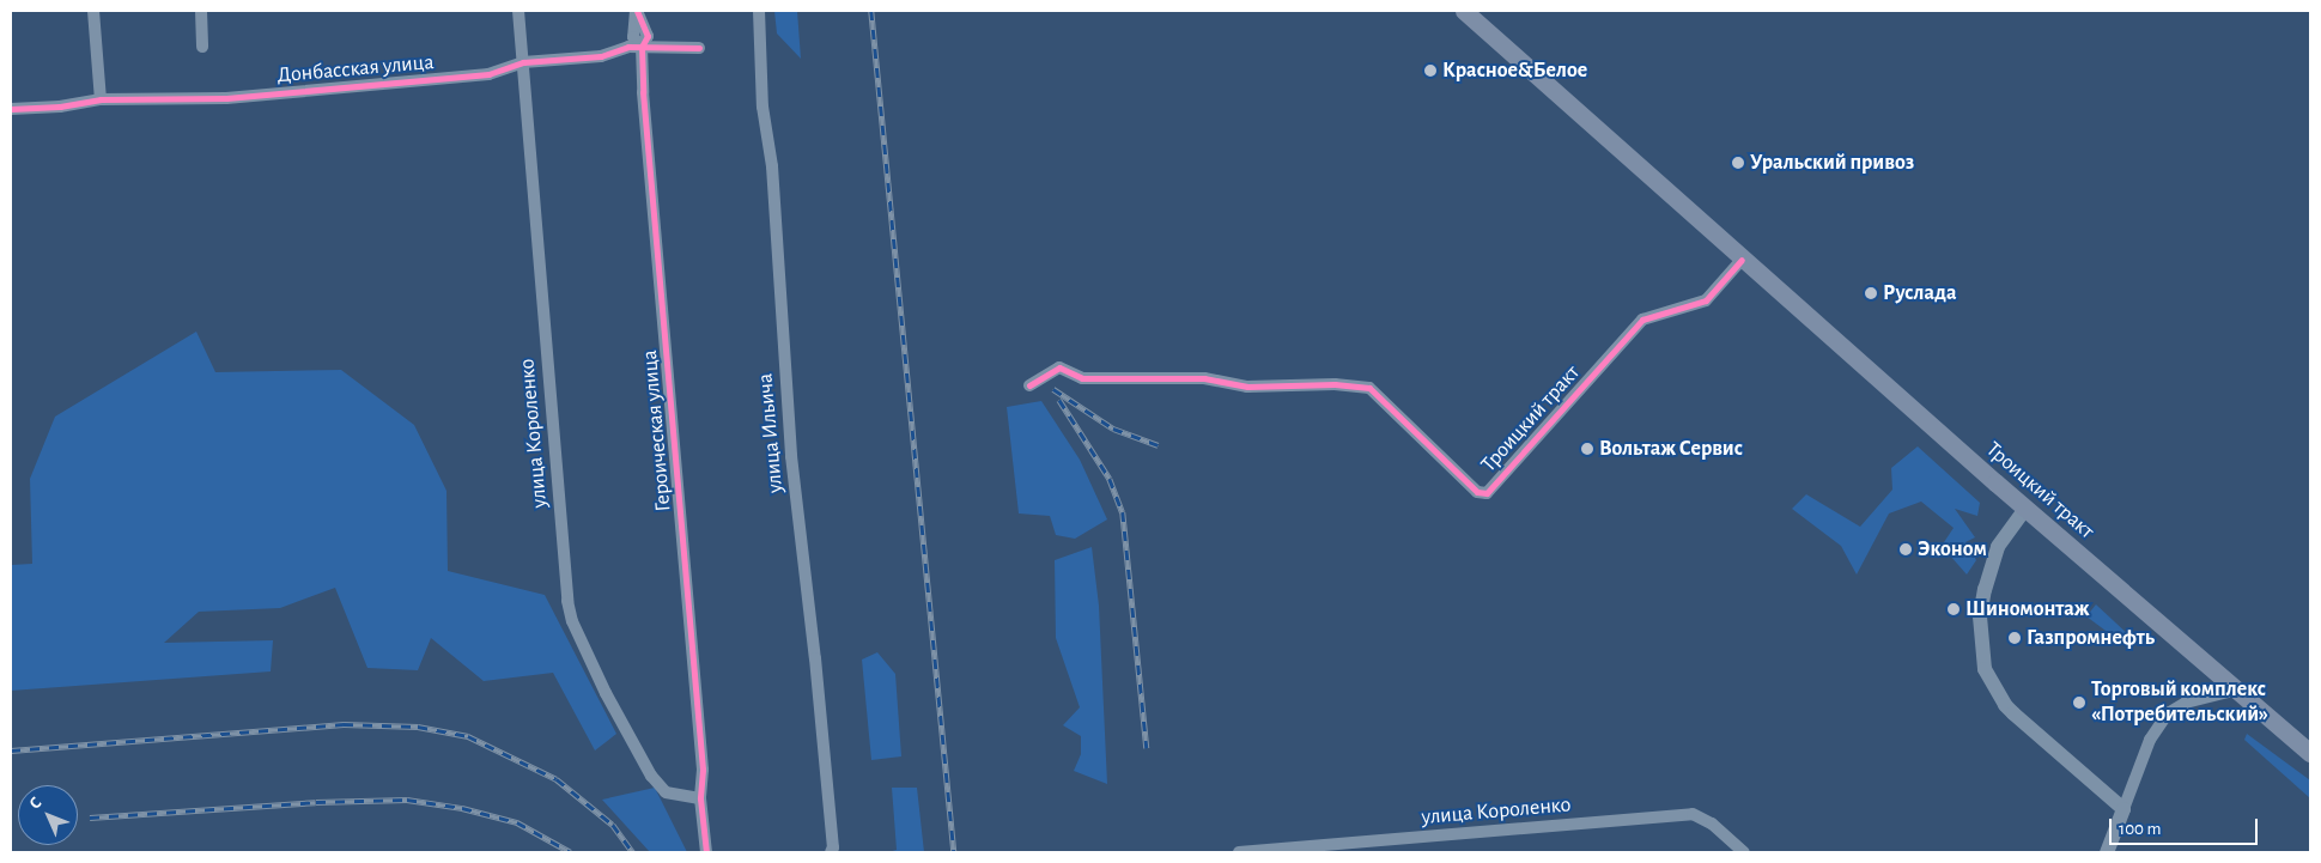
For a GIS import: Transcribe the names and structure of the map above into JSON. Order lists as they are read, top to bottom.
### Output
{
  "streets": {
    "main road": ["Троицкий тракт"],
    "street": [
      "Донбасская улица",
      "Героическая улица",
      "улица Короленко",
      "улица Ильича"
    ]
  },
  "crossings": [
    ["Донбасская улица", "Героическая улица"],
    ["Донбасская улица", "улица Короленко"],
    ["Героическая улица", "улица Короленко"]
  ],
  "places": [
    "Красное&Белое",
    "Уральский привоз",
    "Руслада",
    "Вольтаж Сервис",
    "Эконом",
    "Шиномонтаж",
    "Газпромнефть",
    "Торговый комплекс «Потребительский»"
  ],
  "scale_bar": "100 m",
  "north": "top left"
}
